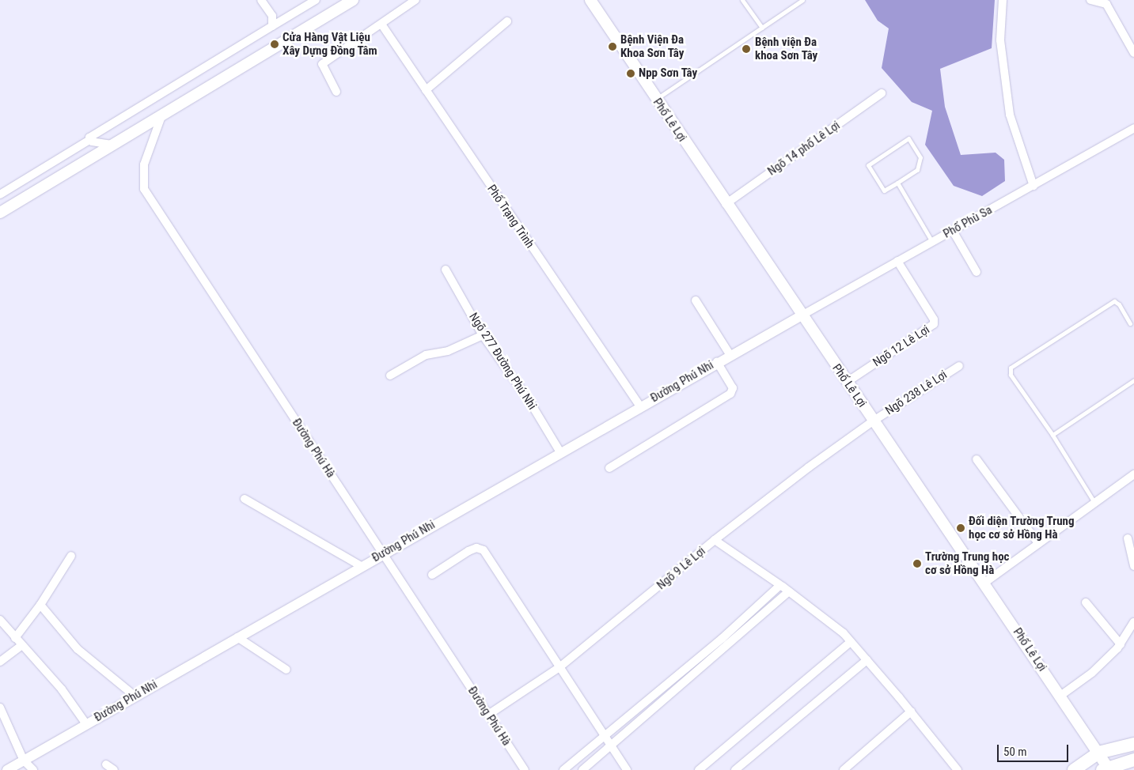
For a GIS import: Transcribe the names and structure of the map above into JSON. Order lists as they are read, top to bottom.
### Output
{
  "streets": {
    "main road": ["Phố Lê Lợi"],
    "street": [
      "Ngõ 14 phố Lê Lợi",
      "Phố Trạng Trình",
      "Phố Phù Sa",
      "Ngõ 12 Lê Lợi",
      "Ngõ 277 Đường Phú Nhi",
      "Đường Phú Nhi",
      "Ngõ 238 Lê Lợi",
      "Đường Phú Hà",
      "Ngõ 9 Lê Lợi"
    ]
  },
  "crossings": [
    ["Phố Lê Lợi", "Ngõ 14 phố Lê Lợi"],
    ["Phố Lê Lợi", "Phố Phù Sa"],
    ["Phố Lê Lợi", "Ngõ 12 Lê Lợi"],
    ["Phố Lê Lợi", "Đường Phú Nhi"],
    ["Phố Lê Lợi", "Ngõ 238 Lê Lợi"],
    ["Phố Lê Lợi", "Ngõ 9 Lê Lợi"],
    ["Phố Trạng Trình", "Đường Phú Nhi"],
    ["Phố Phù Sa", "Ngõ 12 Lê Lợi"],
    ["Phố Phù Sa", "Đường Phú Nhi"],
    ["Ngõ 277 Đường Phú Nhi", "Đường Phú Nhi"],
    ["Đường Phú Nhi", "Đường Phú Hà"],
    ["Ngõ 238 Lê Lợi", "Ngõ 9 Lê Lợi"],
    ["Đường Phú Hà", "Ngõ 9 Lê Lợi"]
  ],
  "places": [
    "Cửa Hàng Vật Liệu Xây Dựng Đồng Tâm",
    "Bệnh Viện Đa Khoa Sơn Tây",
    "Bệnh viện Đa khoa Sơn Tây",
    "Npp Sơn Tây",
    "Đối diện Trường Trung học cơ sở Hồng Hà",
    "Trường Trung học cơ sở Hồng Hà"
  ],
  "scale_bar": "50 m"
}
